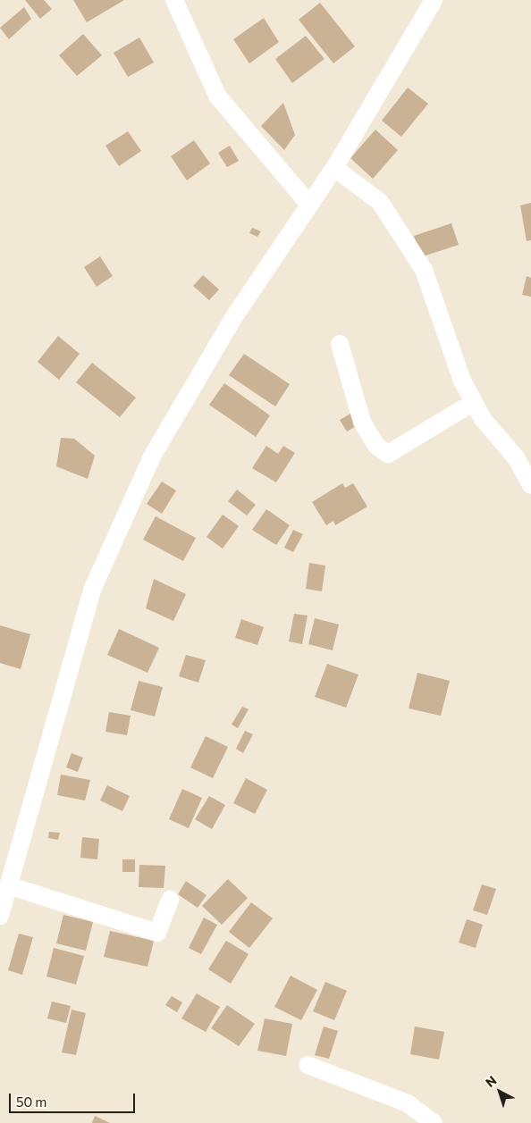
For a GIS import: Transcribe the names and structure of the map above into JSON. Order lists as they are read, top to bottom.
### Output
{
  "scale_bar": "50 m",
  "north": "top left"
}
